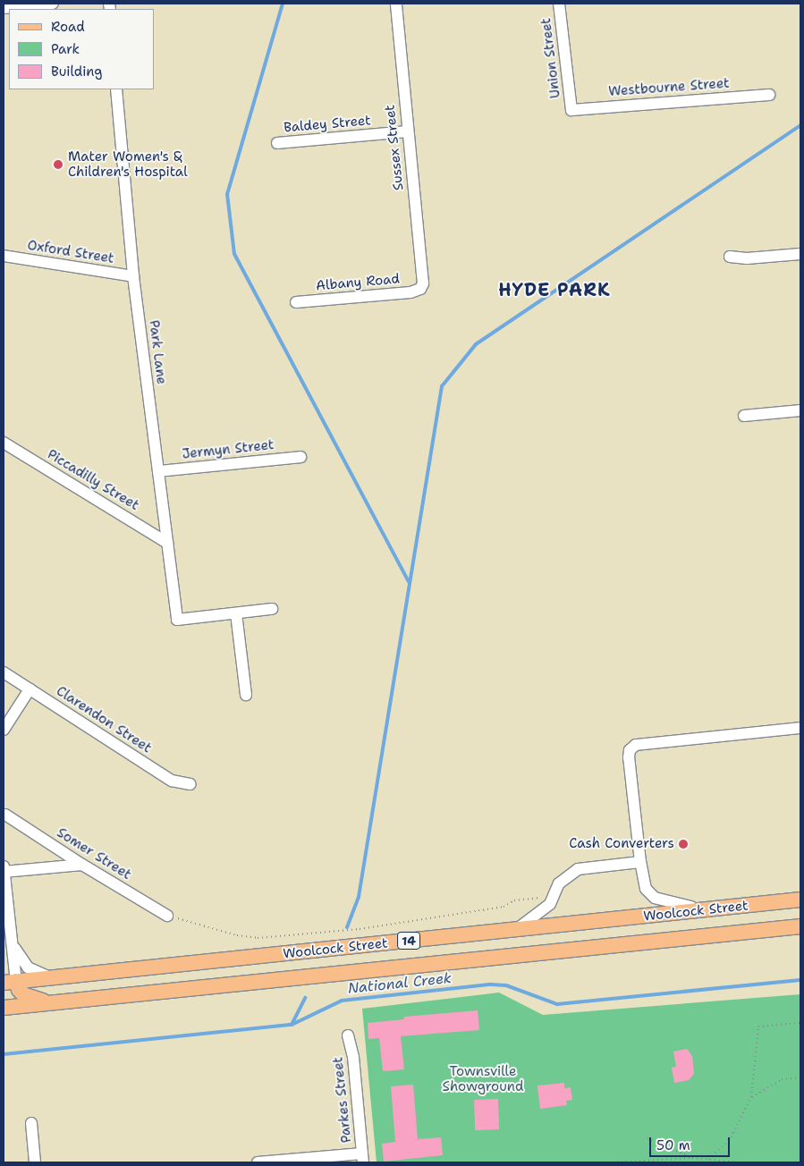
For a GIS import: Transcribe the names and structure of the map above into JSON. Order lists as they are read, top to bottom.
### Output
{
  "streets": {
    "main road": ["Woolcock Street", "14"],
    "street": [
      "Union Street",
      "Westbourne Street",
      "Baldey Street",
      "Sussex Street",
      "Oxford Street",
      "Albany Road",
      "Park Lane",
      "Jermyn Street",
      "Piccadilly Street",
      "Clarendon Street",
      "Somer Street",
      "Parkes Street"
    ]
  },
  "crossings": [
    ["Union Street", "Westbourne Street"],
    ["Baldey Street", "Sussex Street"],
    ["Sussex Street", "Albany Road"],
    ["Oxford Street", "Park Lane"],
    ["Park Lane", "Jermyn Street"],
    ["Park Lane", "Piccadilly Street"]
  ],
  "districts": ["HYDE PARK"],
  "water": ["National Creek"],
  "parks": ["Townsville Showground"],
  "places": ["Mater Women's & Children's Hospital", "Cash Converters"],
  "legend": ["Road", "Park", "Building"],
  "scale_bar": "50 m"
}
